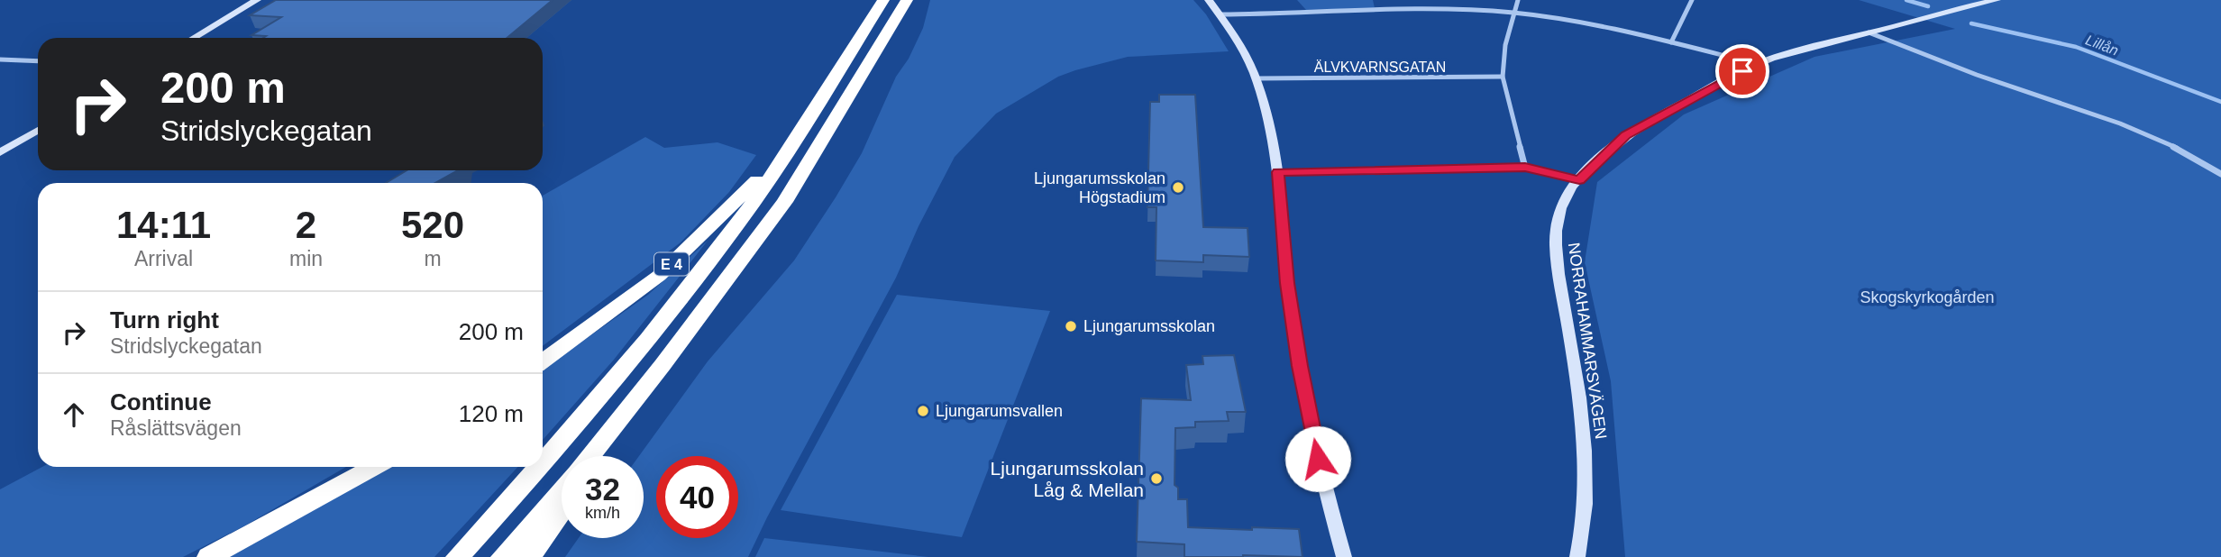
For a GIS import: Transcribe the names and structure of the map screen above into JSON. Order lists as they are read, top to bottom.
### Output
{
  "streets": {
    "highway": ["E 4"],
    "street": ["ÄLVKVARNSGATAN", "NORRAHAMMARSVÄGEN"]
  },
  "water": ["Lillån"],
  "parks": ["Skogskyrkogården"],
  "places": [
    "Ljungarumsskolan Högstadium",
    "Ljungarumsskolan",
    "Ljungarumsvallen",
    "Ljungarumsskolan Låg & Mellan"
  ],
  "page": {
    "turn": ["200 m", "Stridslyckegatan"],
    "eta": [
      "14:11",
      "Arrival",
      "2",
      "min",
      "520",
      "m"
    ],
    "list": [
      {
        "name": "Turn right",
        "note": "Stridslyckegatan",
        "value": "200 m"
      },
      {
        "name": "Continue",
        "note": "Råslättsvägen",
        "value": "120 m"
      }
    ],
    "speed": "32 km/h",
    "limit": "40"
  }
}
